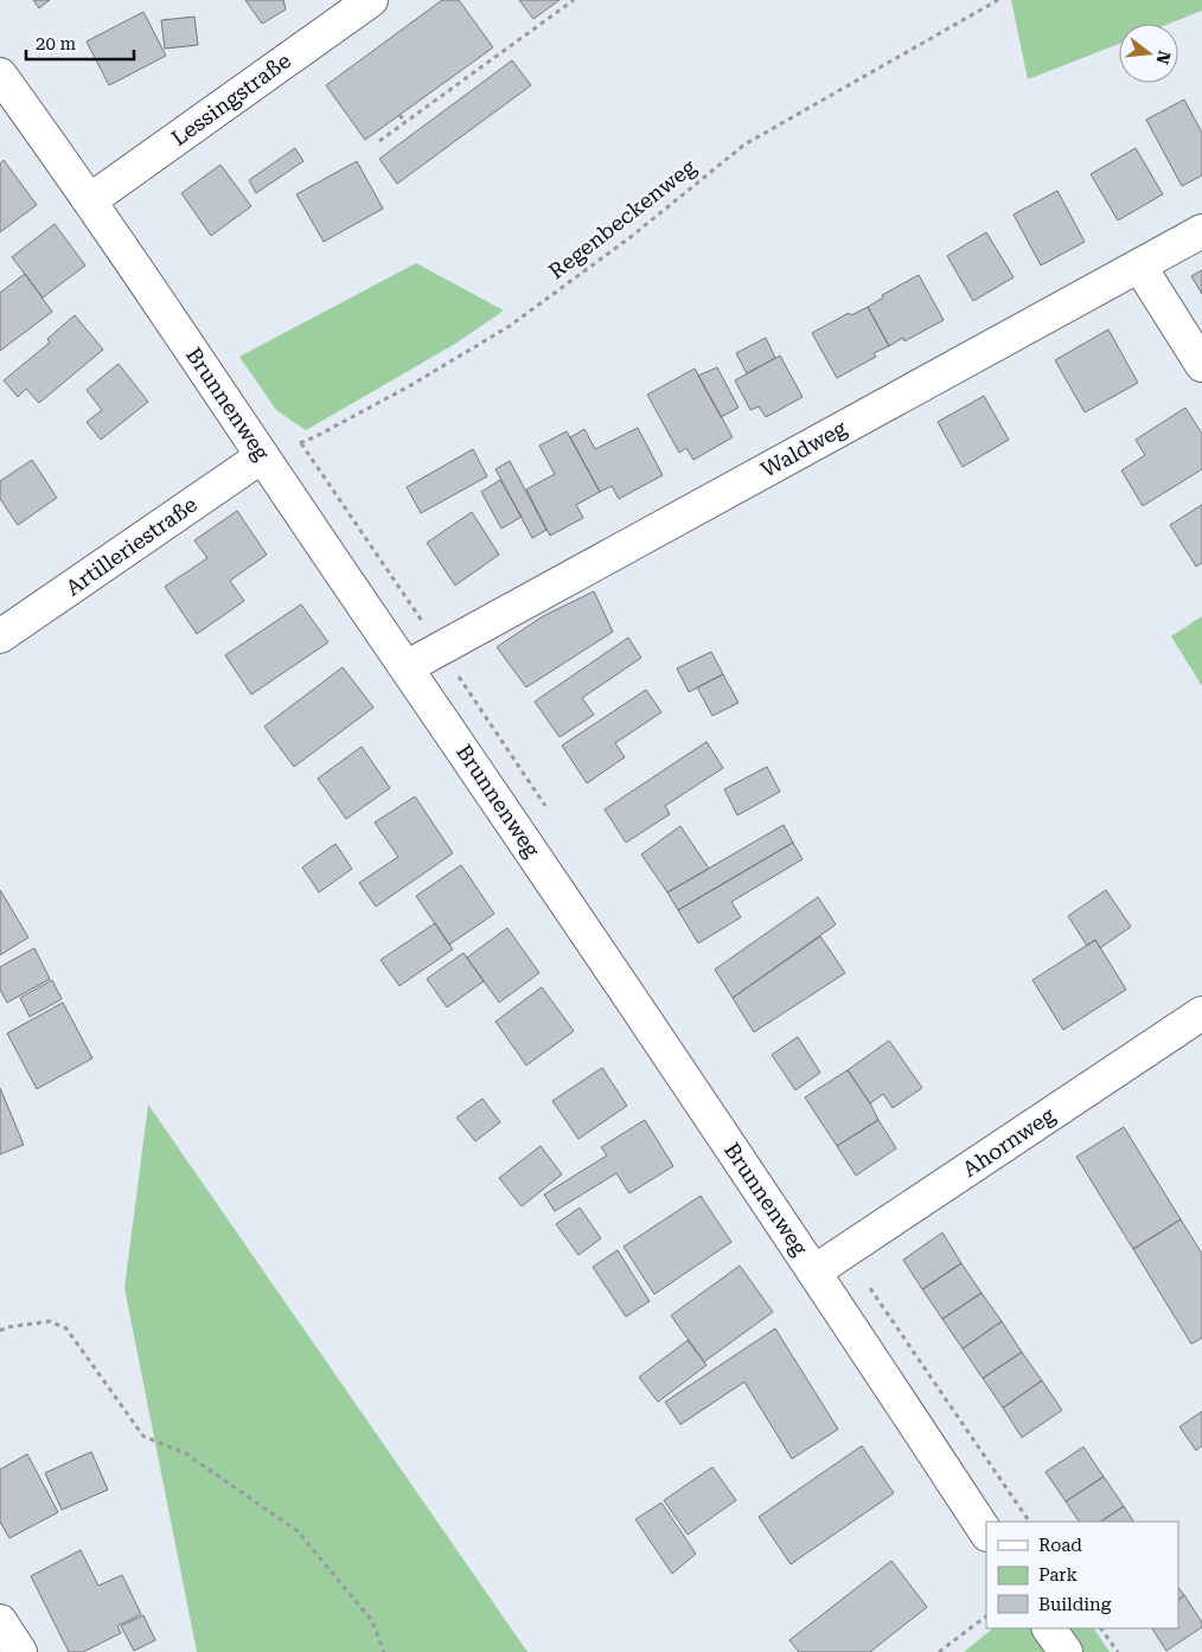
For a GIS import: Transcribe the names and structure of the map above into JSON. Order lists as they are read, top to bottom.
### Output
{
  "streets": {
    "street": [
      "Lessingstraße",
      "Brunnenweg",
      "Waldweg",
      "Artilleriestraße",
      "Ahornweg"
    ],
    "path": ["Regenbeckenweg"]
  },
  "crossings": [
    ["Lessingstraße", "Brunnenweg"],
    ["Regenbeckenweg", "Brunnenweg"],
    ["Regenbeckenweg", "Artilleriestraße"],
    ["Brunnenweg", "Waldweg"],
    ["Brunnenweg", "Artilleriestraße"],
    ["Brunnenweg", "Ahornweg"]
  ],
  "legend": ["Road", "Park", "Building"],
  "scale_bar": "20 m",
  "north": "right"
}
